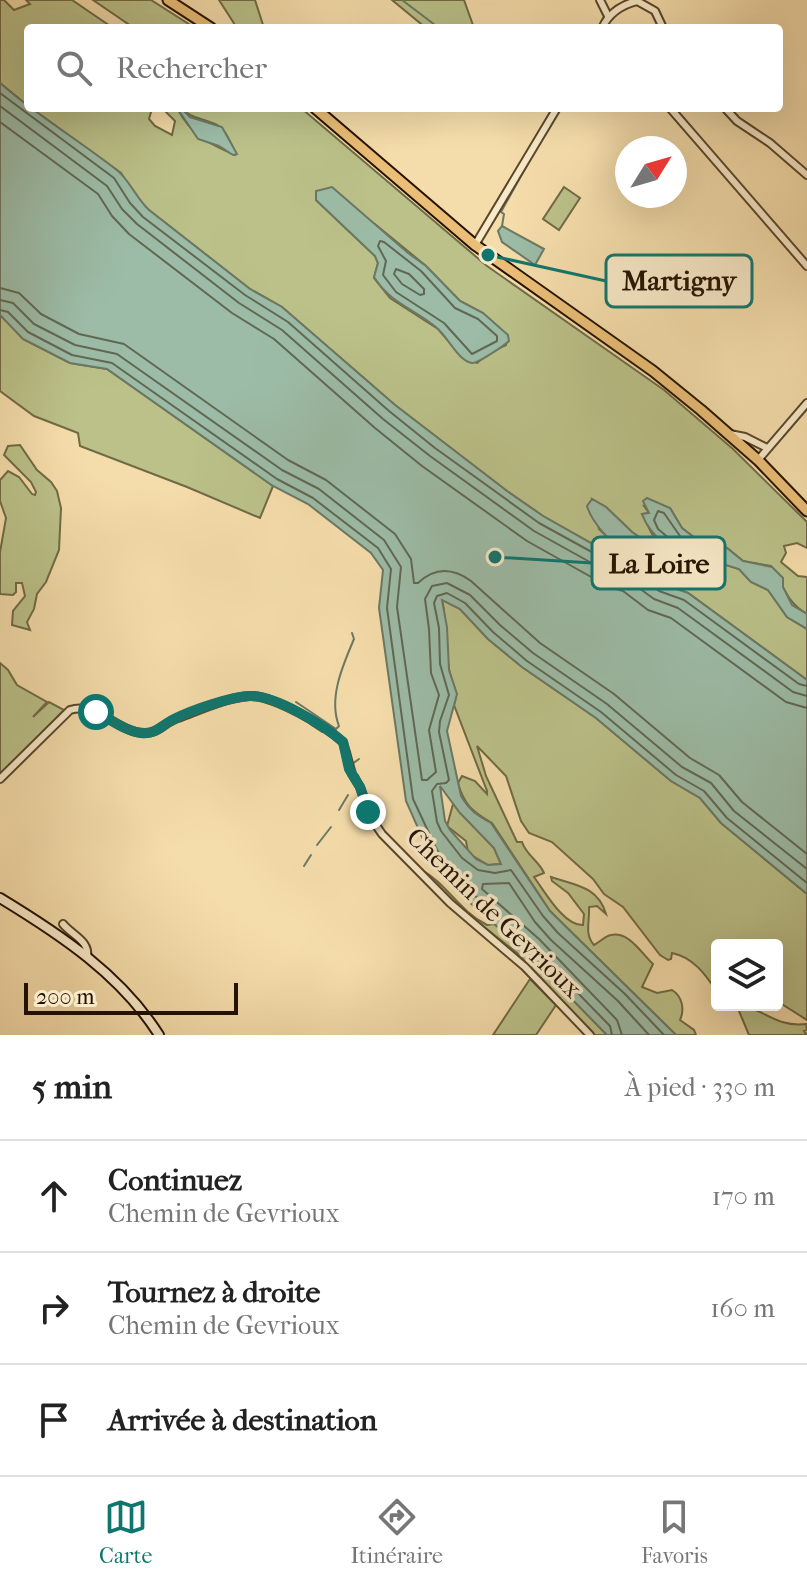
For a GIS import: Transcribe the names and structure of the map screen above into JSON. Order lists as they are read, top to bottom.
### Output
{
  "streets": {
    "street": ["Chemin de Gevrioux"]
  },
  "places": ["Martigny", "La Loire"],
  "scale_bar": "200 m",
  "north": "top right",
  "page": {
    "search": "Rechercher",
    "scale": "200 m",
    "heading": ["5 min", "À pied · 330 m"],
    "list": [
      ["Continuez", "Chemin de Gevrioux", "170 m"],
      ["Tournez à droite", "Chemin de Gevrioux", "160 m"],
      "Arrivée à destination"
    ],
    "nav": ["Carte", "Itinéraire", "Favoris"]
  }
}
